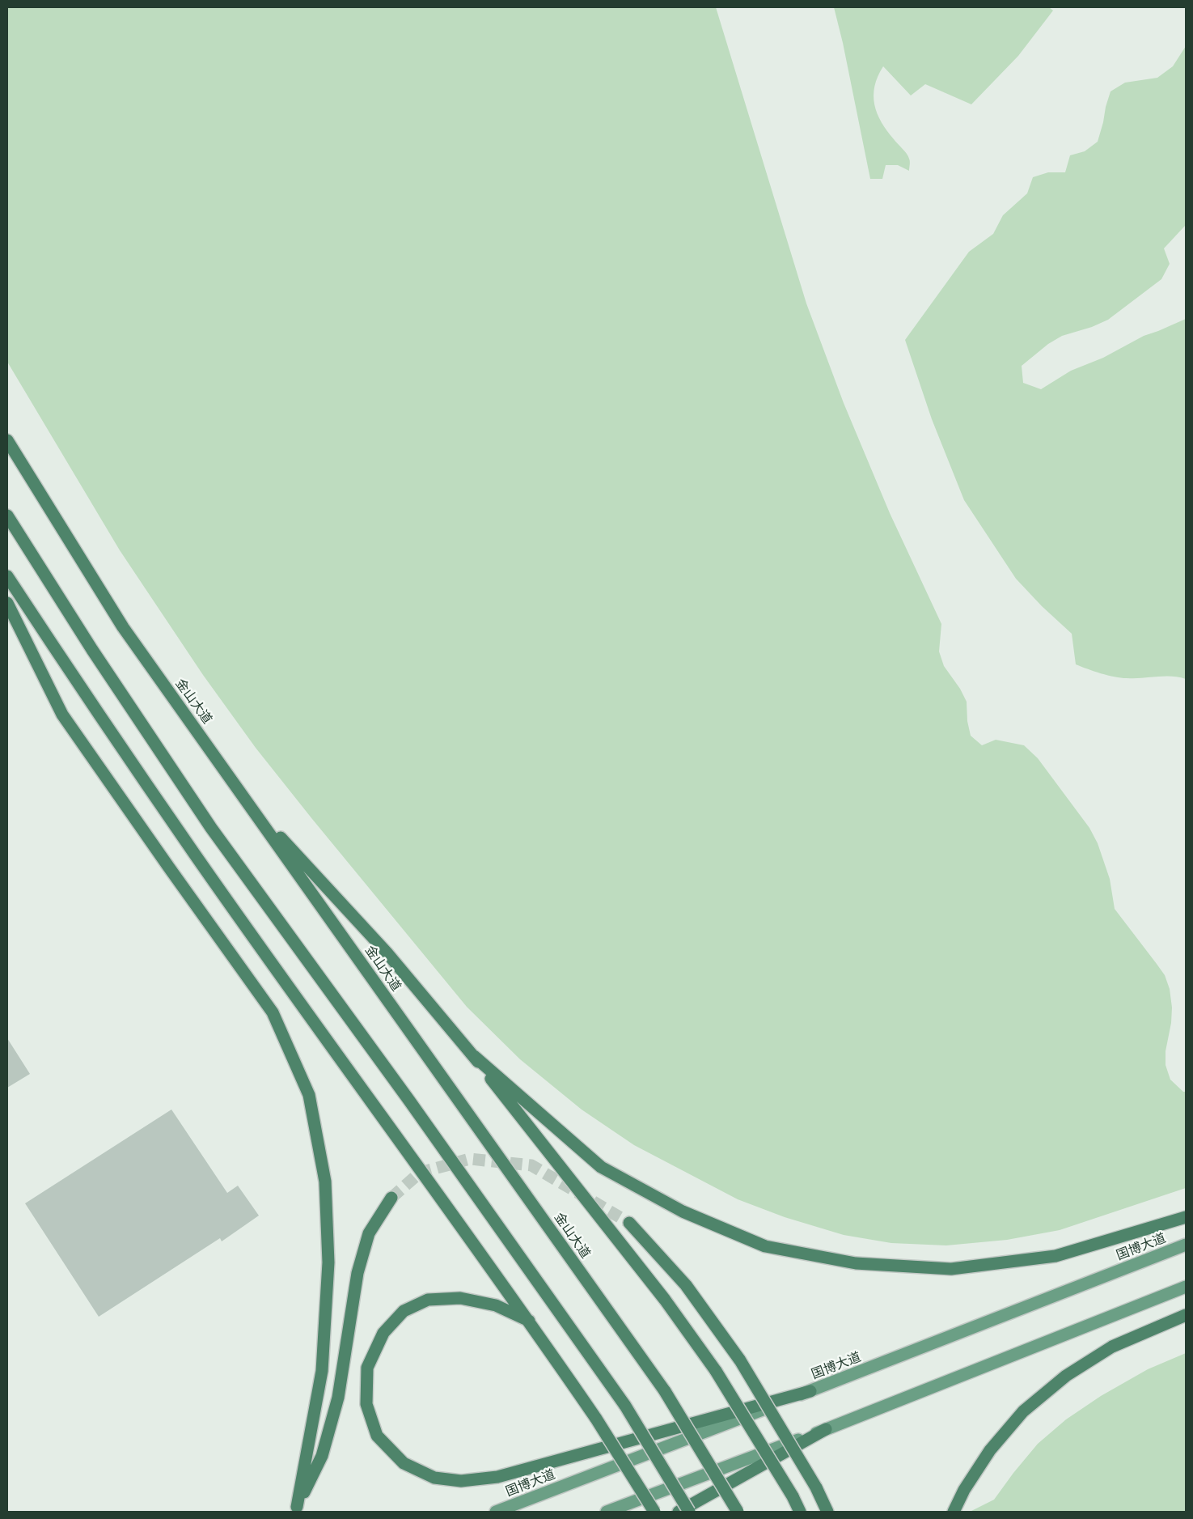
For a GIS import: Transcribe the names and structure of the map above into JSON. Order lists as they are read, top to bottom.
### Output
{
  "streets": {
    "highway": ["金山大道"],
    "main road": ["国博大道"]
  }
}
